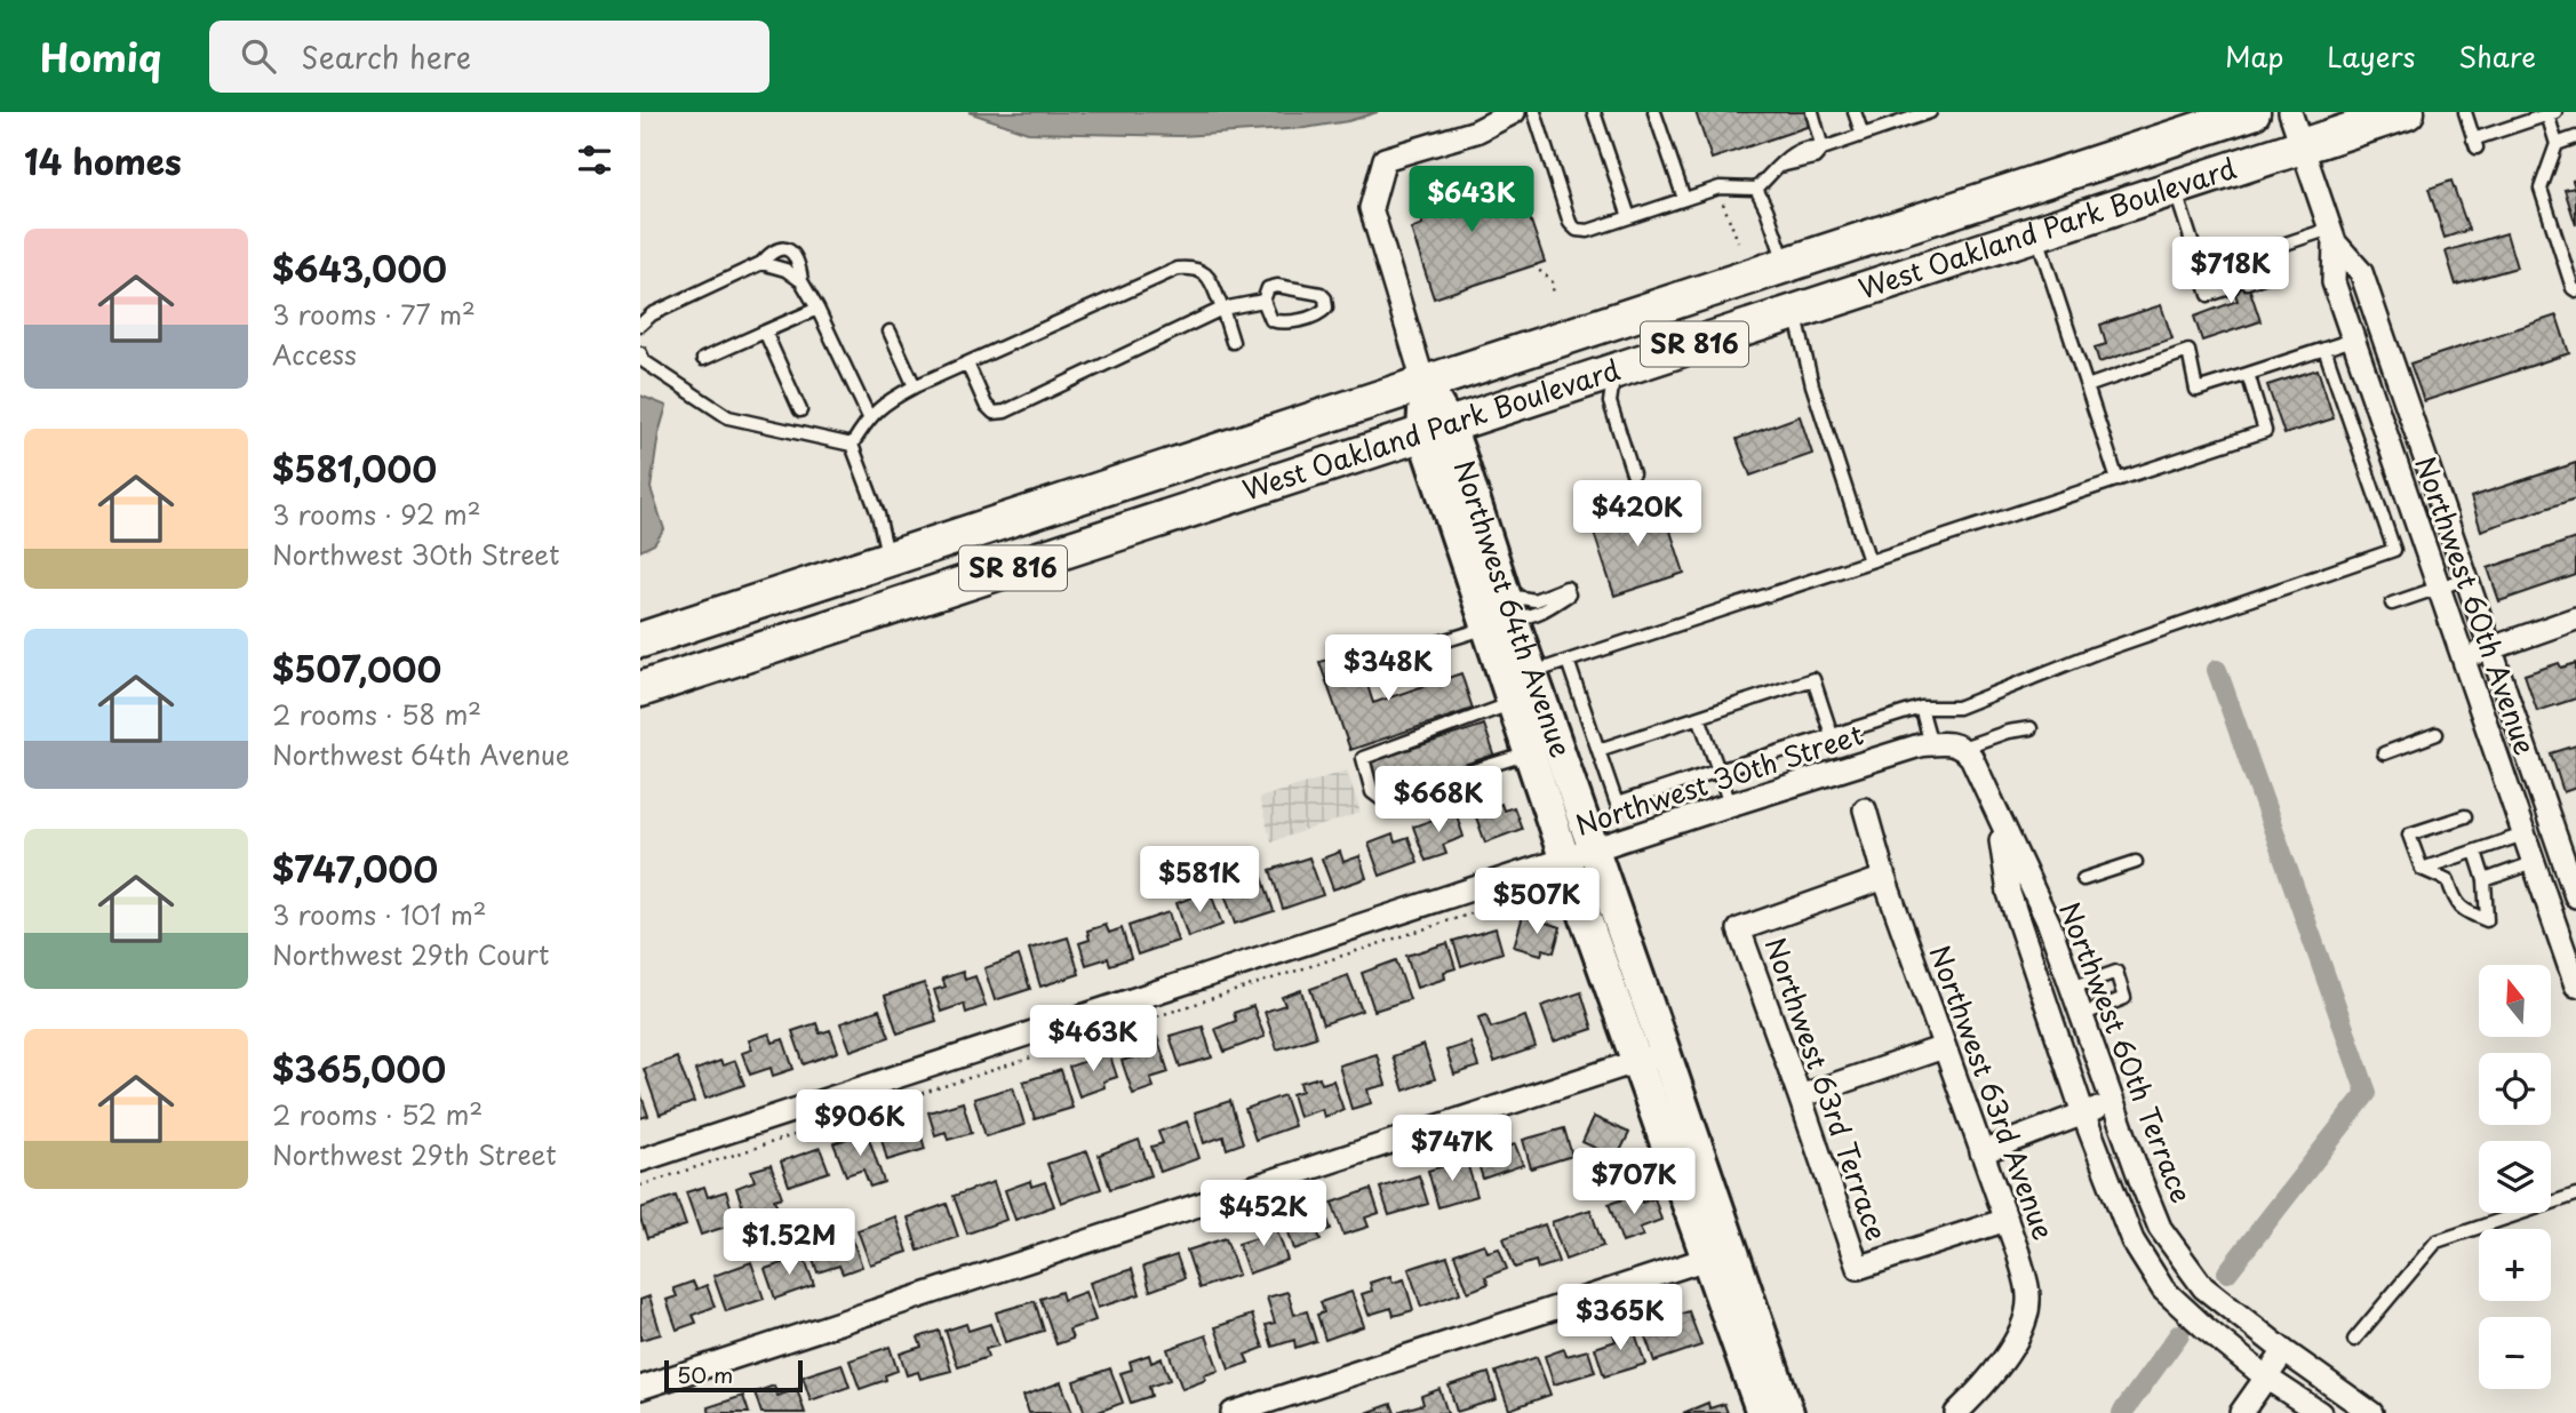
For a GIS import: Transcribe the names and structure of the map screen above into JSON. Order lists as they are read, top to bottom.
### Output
{
  "streets": {
    "main road": ["West Oakland Park Boulevard", "SR 816"],
    "street": [
      "Northwest 60th Avenue",
      "Northwest 64th Avenue",
      "Northwest 30th Street",
      "Northwest 60th Terrace",
      "Northwest 63rd Terrace",
      "Northwest 63rd Avenue"
    ]
  },
  "crossings": [
    ["West Oakland Park Boulevard", "Northwest 60th Avenue"],
    ["West Oakland Park Boulevard", "Northwest 64th Avenue"],
    ["Northwest 64th Avenue", "Northwest 30th Street"],
    ["Northwest 30th Street", "Northwest 60th Terrace"],
    ["Northwest 63rd Terrace", "Northwest 63rd Avenue"]
  ],
  "scale_bar": "50 m",
  "north": "top",
  "page": {
    "header": "Homiq",
    "search": "Search here",
    "nav": ["Map", "Layers", "Share"],
    "heading": "14 homes",
    "price": [
      "$643K",
      "$718K",
      "$420K",
      "$348K",
      "$668K",
      "$581K",
      "$507K",
      "$463K",
      "$906K",
      "$747K",
      "$707K",
      "$452K",
      "$1.52M",
      "$365K"
    ],
    "list": [
      {
        "name": "$643,000",
        "note": "3 rooms · 77 m² · Access"
      },
      {
        "name": "$581,000",
        "note": "3 rooms · 92 m² · Northwest 30th Street"
      },
      {
        "name": "$507,000",
        "note": "2 rooms · 58 m² · Northwest 64th Avenue"
      },
      {
        "name": "$747,000",
        "note": "3 rooms · 101 m² · Northwest 29th Court"
      },
      {
        "name": "$365,000",
        "note": "2 rooms · 52 m² · Northwest 29th Street"
      }
    ],
    "map_buttons": ["+", "−"],
    "scale": "50 m"
  }
}
